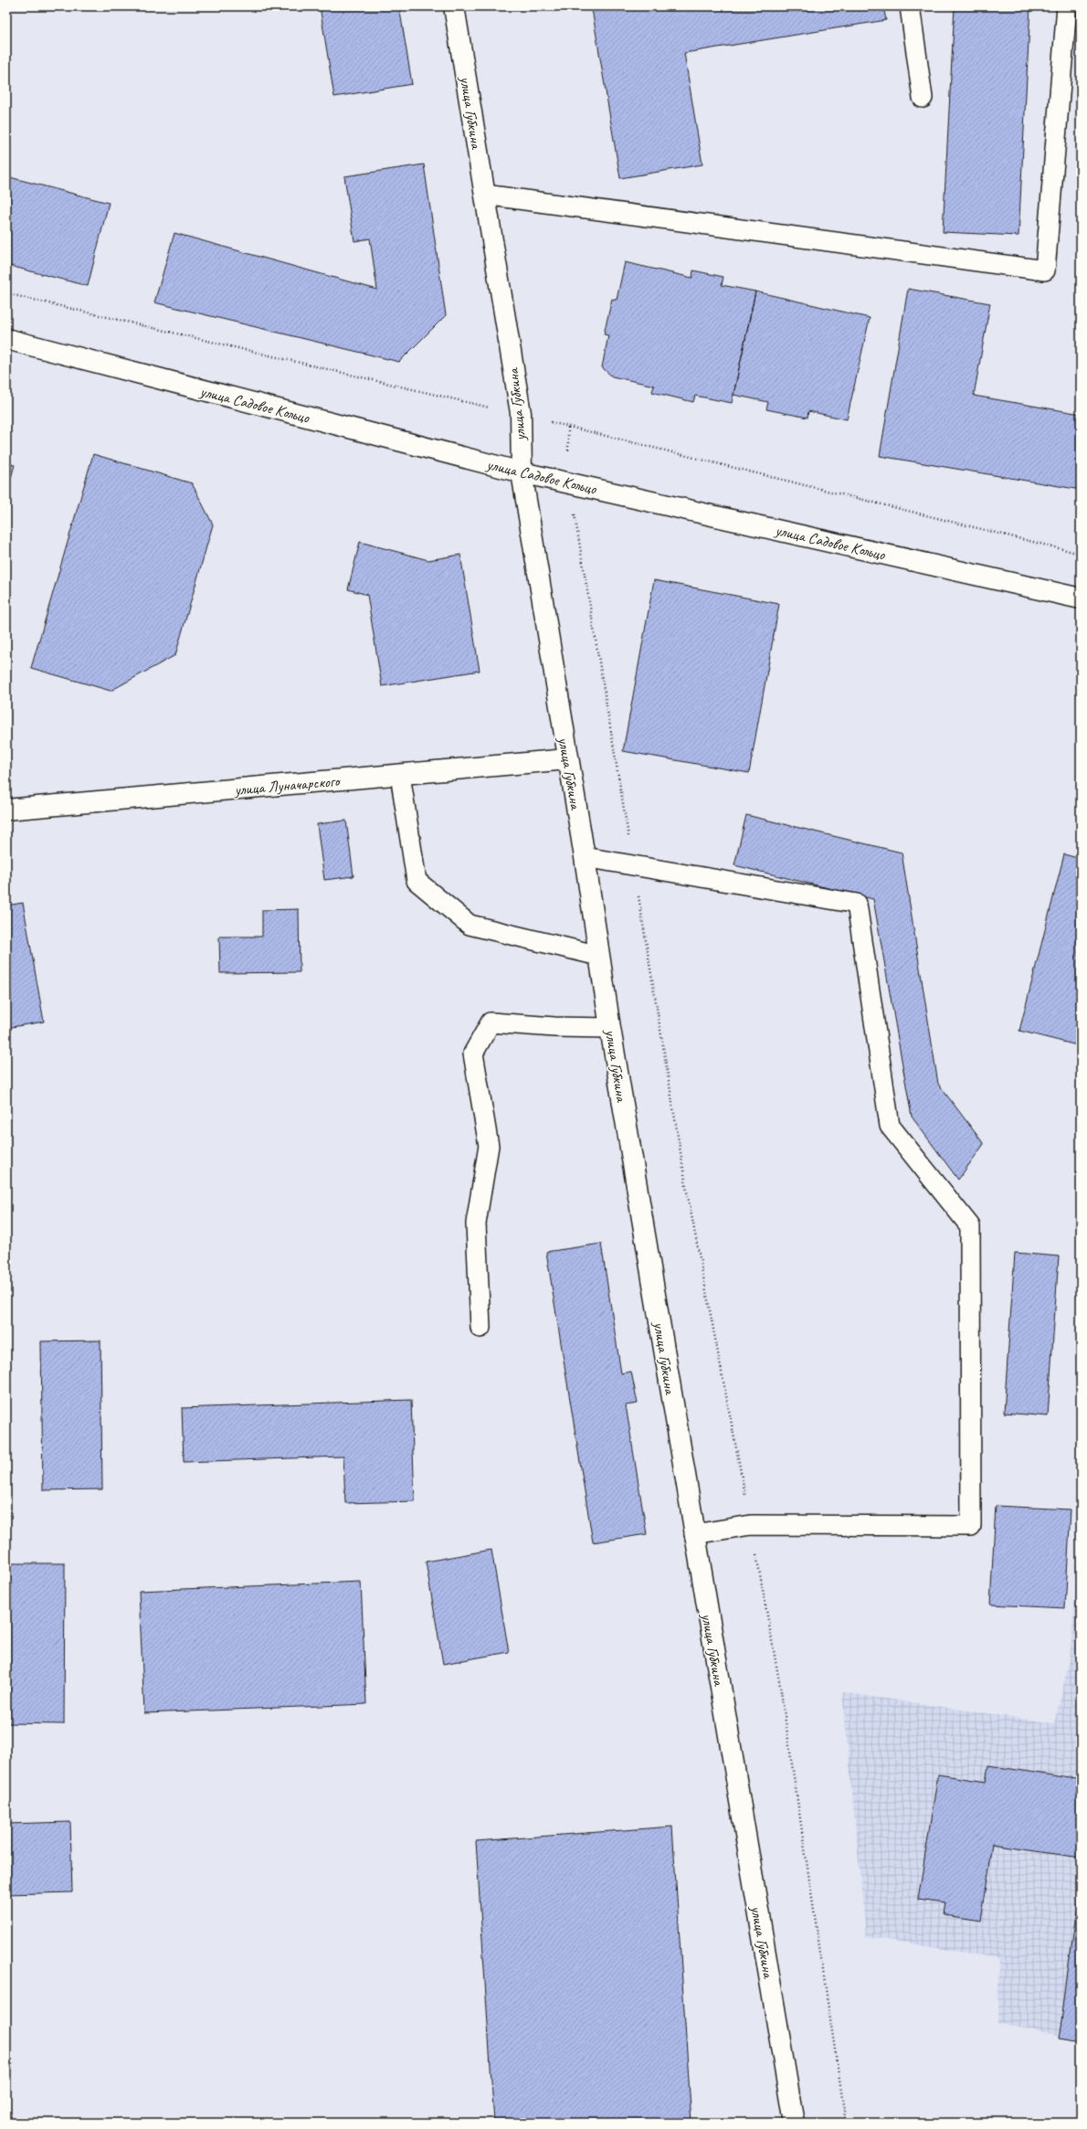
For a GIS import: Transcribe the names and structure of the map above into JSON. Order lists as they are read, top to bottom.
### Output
{
  "streets": {
    "street": ["улица Губкина", "улица Садовое Кольцо", "улица Луначарского"]
  },
  "crossings": [
    ["улица Губкина", "улица Садовое Кольцо"],
    ["улица Губкина", "улица Луначарского"]
  ]
}
